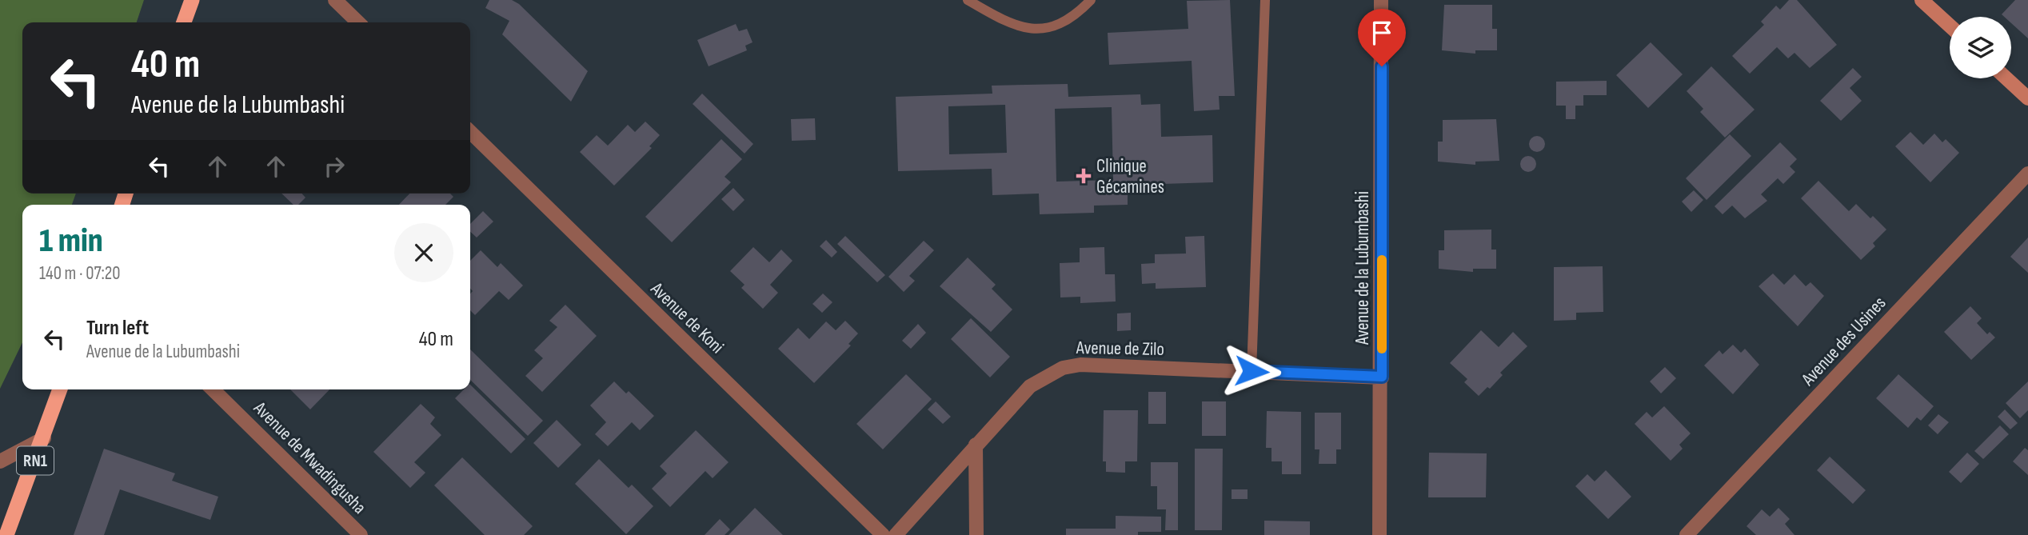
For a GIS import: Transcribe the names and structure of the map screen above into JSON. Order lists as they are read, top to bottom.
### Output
{
  "streets": {
    "highway": ["RN1"],
    "street": [
      "Avenue de la Lubumbashi",
      "Avenue de Koni",
      "Avenue des Usines",
      "Avenue de Zilo",
      "Avenue de Mwadingusha"
    ]
  },
  "crossings": [
    ["Avenue de la Lubumbashi", "Avenue de Zilo"]
  ],
  "places": {
    "health": ["Clinique Gécamines"]
  },
  "page": {
    "turn": ["40 m", "Avenue de la Lubumbashi"],
    "heading": ["1 min", "140 m · 07:20"],
    "list": [
      {
        "name": "Turn left",
        "note": "Avenue de la Lubumbashi",
        "value": "40 m"
      }
    ]
  }
}
